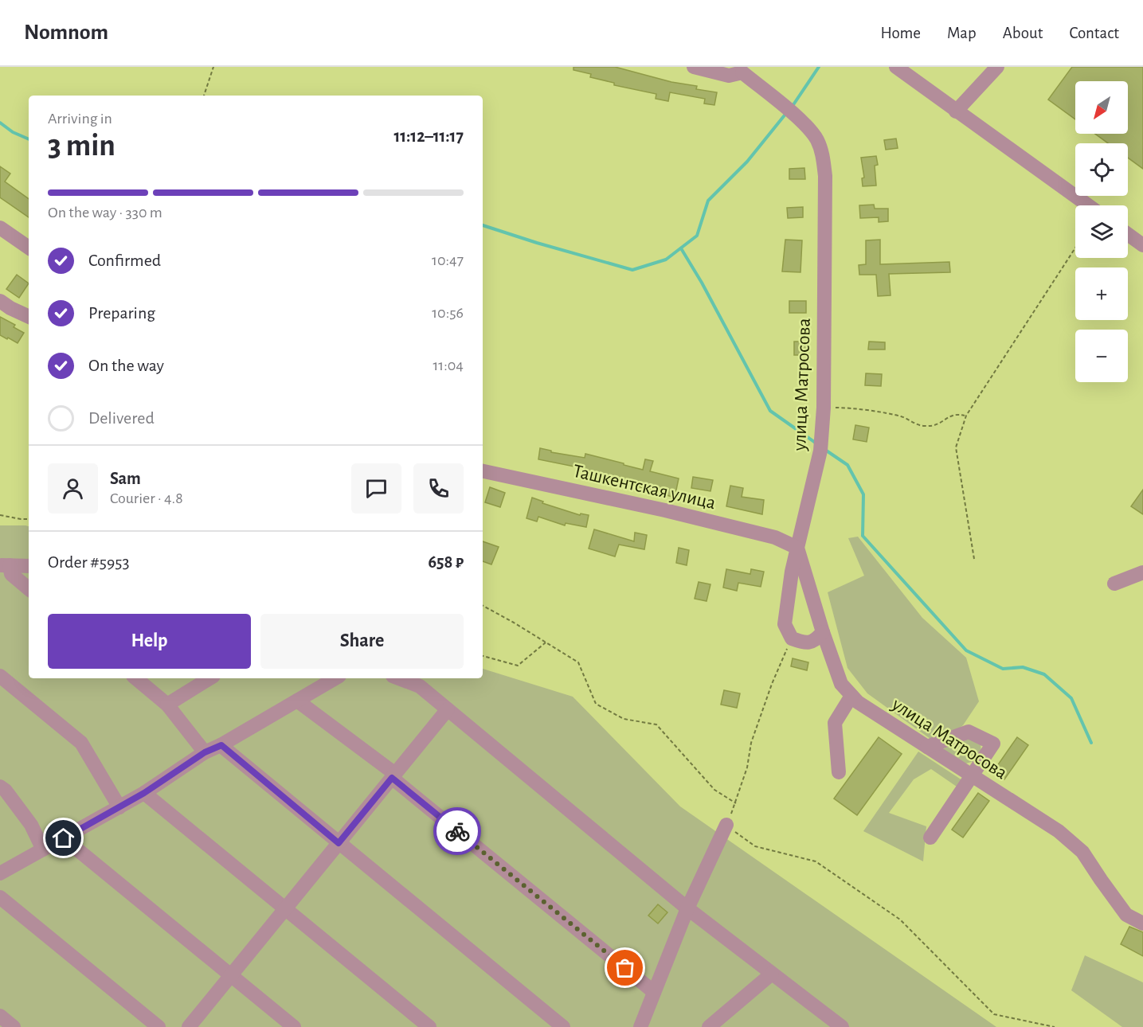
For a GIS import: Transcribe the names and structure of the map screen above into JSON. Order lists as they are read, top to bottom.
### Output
{
  "streets": {
    "street": ["улица Матросова", "Ташкентская улица"]
  },
  "crossings": [
    ["улица Матросова", "Ташкентская улица"]
  ],
  "north": "bottom left",
  "page": {
    "header": "Nomnom",
    "nav": [
      "Home",
      "Map",
      "About",
      "Contact"
    ],
    "map_buttons": ["+", "−"],
    "heading": ["3 min", "Arriving in", "11:12–11:17"],
    "panel": [
      "Sam",
      "Courier · 4.8",
      "Order #5953",
      "658 ₽"
    ],
    "bar": "On the way · 330 m",
    "list": [
      ["Confirmed", "10:47"],
      ["Preparing", "10:56"],
      ["On the way", "11:04"],
      "Delivered"
    ],
    "buttons": ["Help", "Share"]
  }
}
